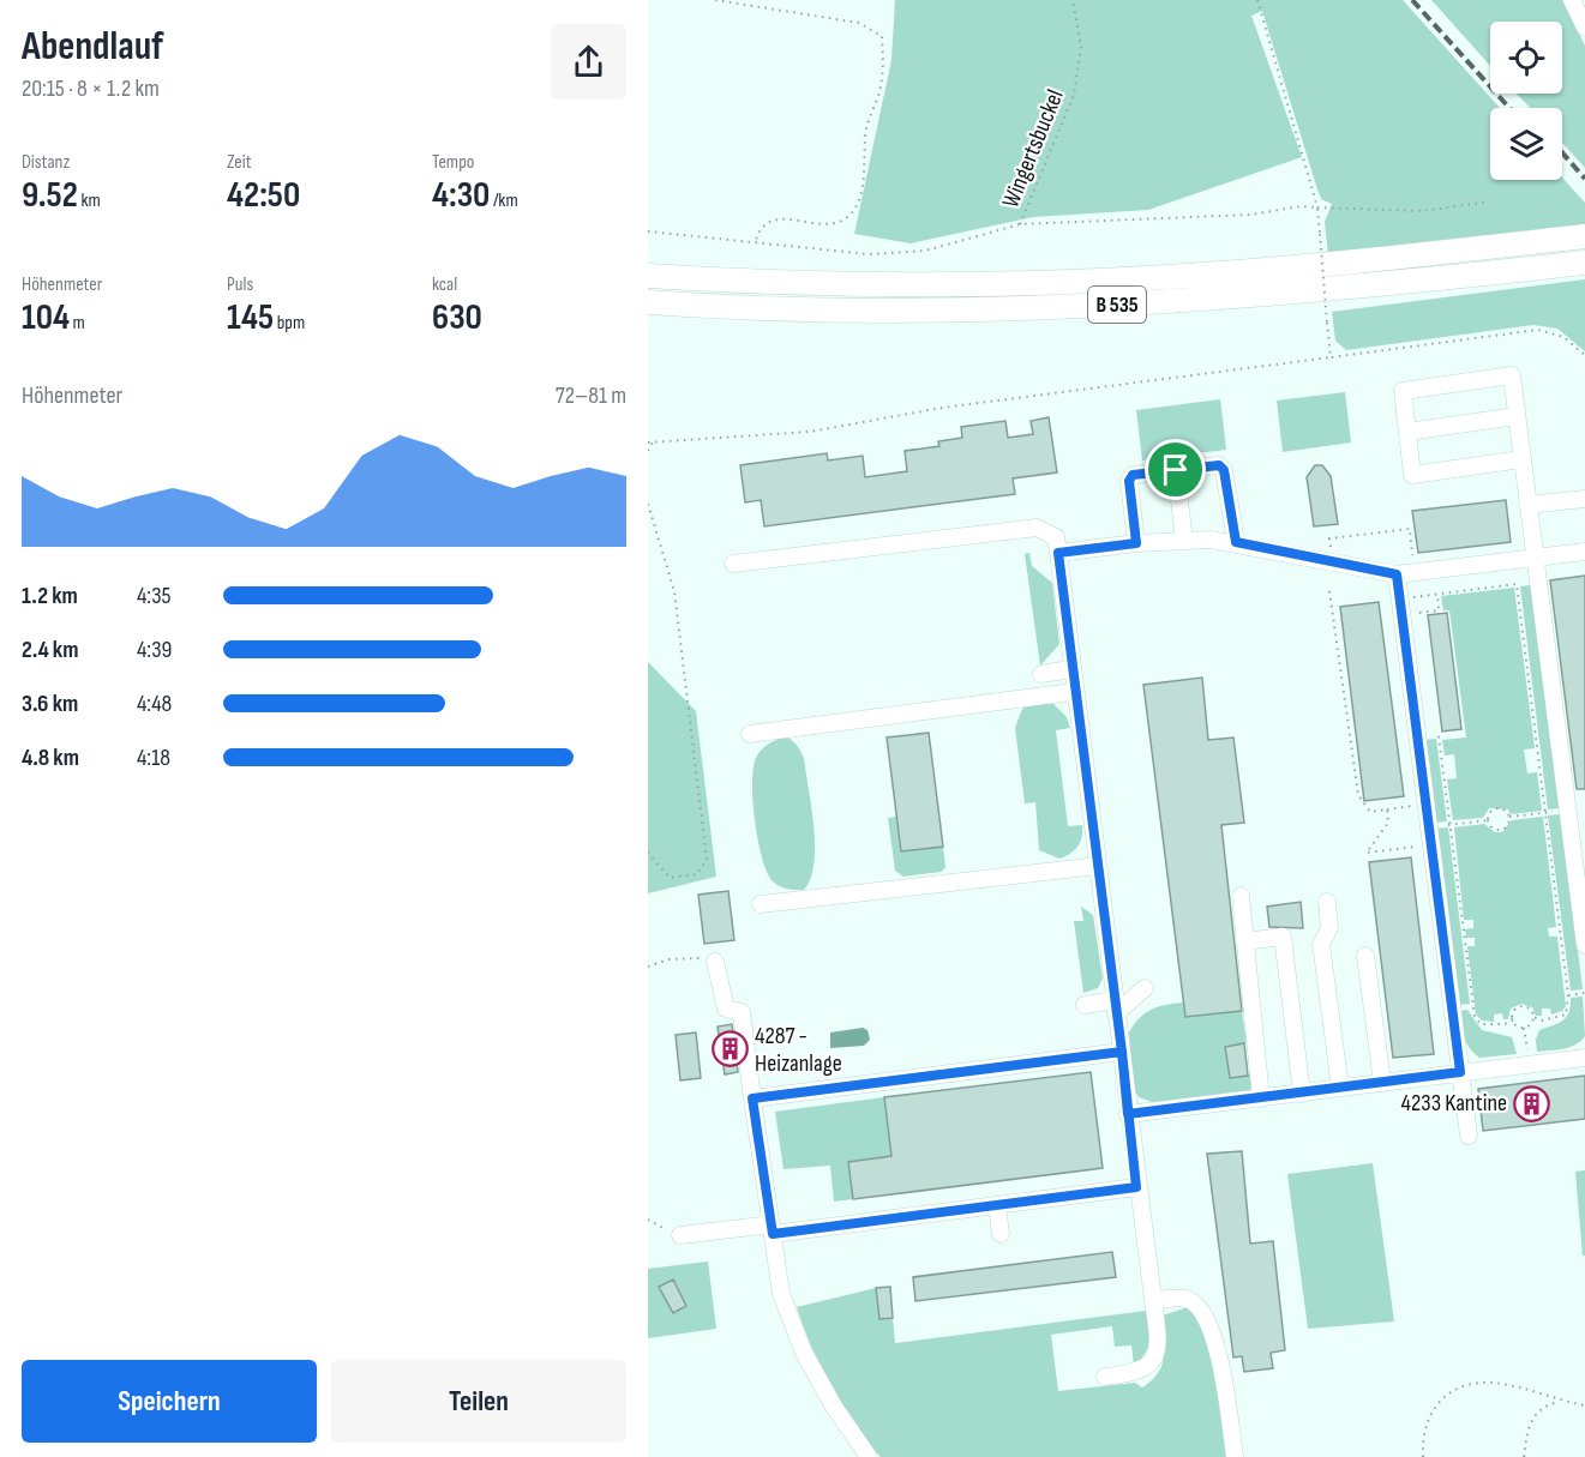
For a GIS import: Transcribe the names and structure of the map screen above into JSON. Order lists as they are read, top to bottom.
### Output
{
  "streets": {
    "highway": ["B 535"],
    "path": ["Wingertsbuckel"]
  },
  "places": {
    "building": ["4287 - Heizanlage", "4233 Kantine"]
  },
  "page": {
    "heading": ["Abendlauf", "20:15 · 8 × 1.2 km"],
    "stats": [
      ["Distanz", "9.52 km"],
      ["Zeit", "42:50"],
      ["Tempo", "4:30 /km"],
      ["Höhenmeter", "104 m"],
      ["Puls", "145 bpm"],
      ["kcal", "630"]
    ],
    "chart": ["Höhenmeter", "72–81 m"],
    "list": [
      {
        "name": "1.2 km",
        "note": "4:35"
      },
      {
        "name": "2.4 km",
        "note": "4:39"
      },
      {
        "name": "3.6 km",
        "note": "4:48"
      },
      {
        "name": "4.8 km",
        "note": "4:18"
      }
    ],
    "buttons": ["Speichern", "Teilen"]
  }
}
